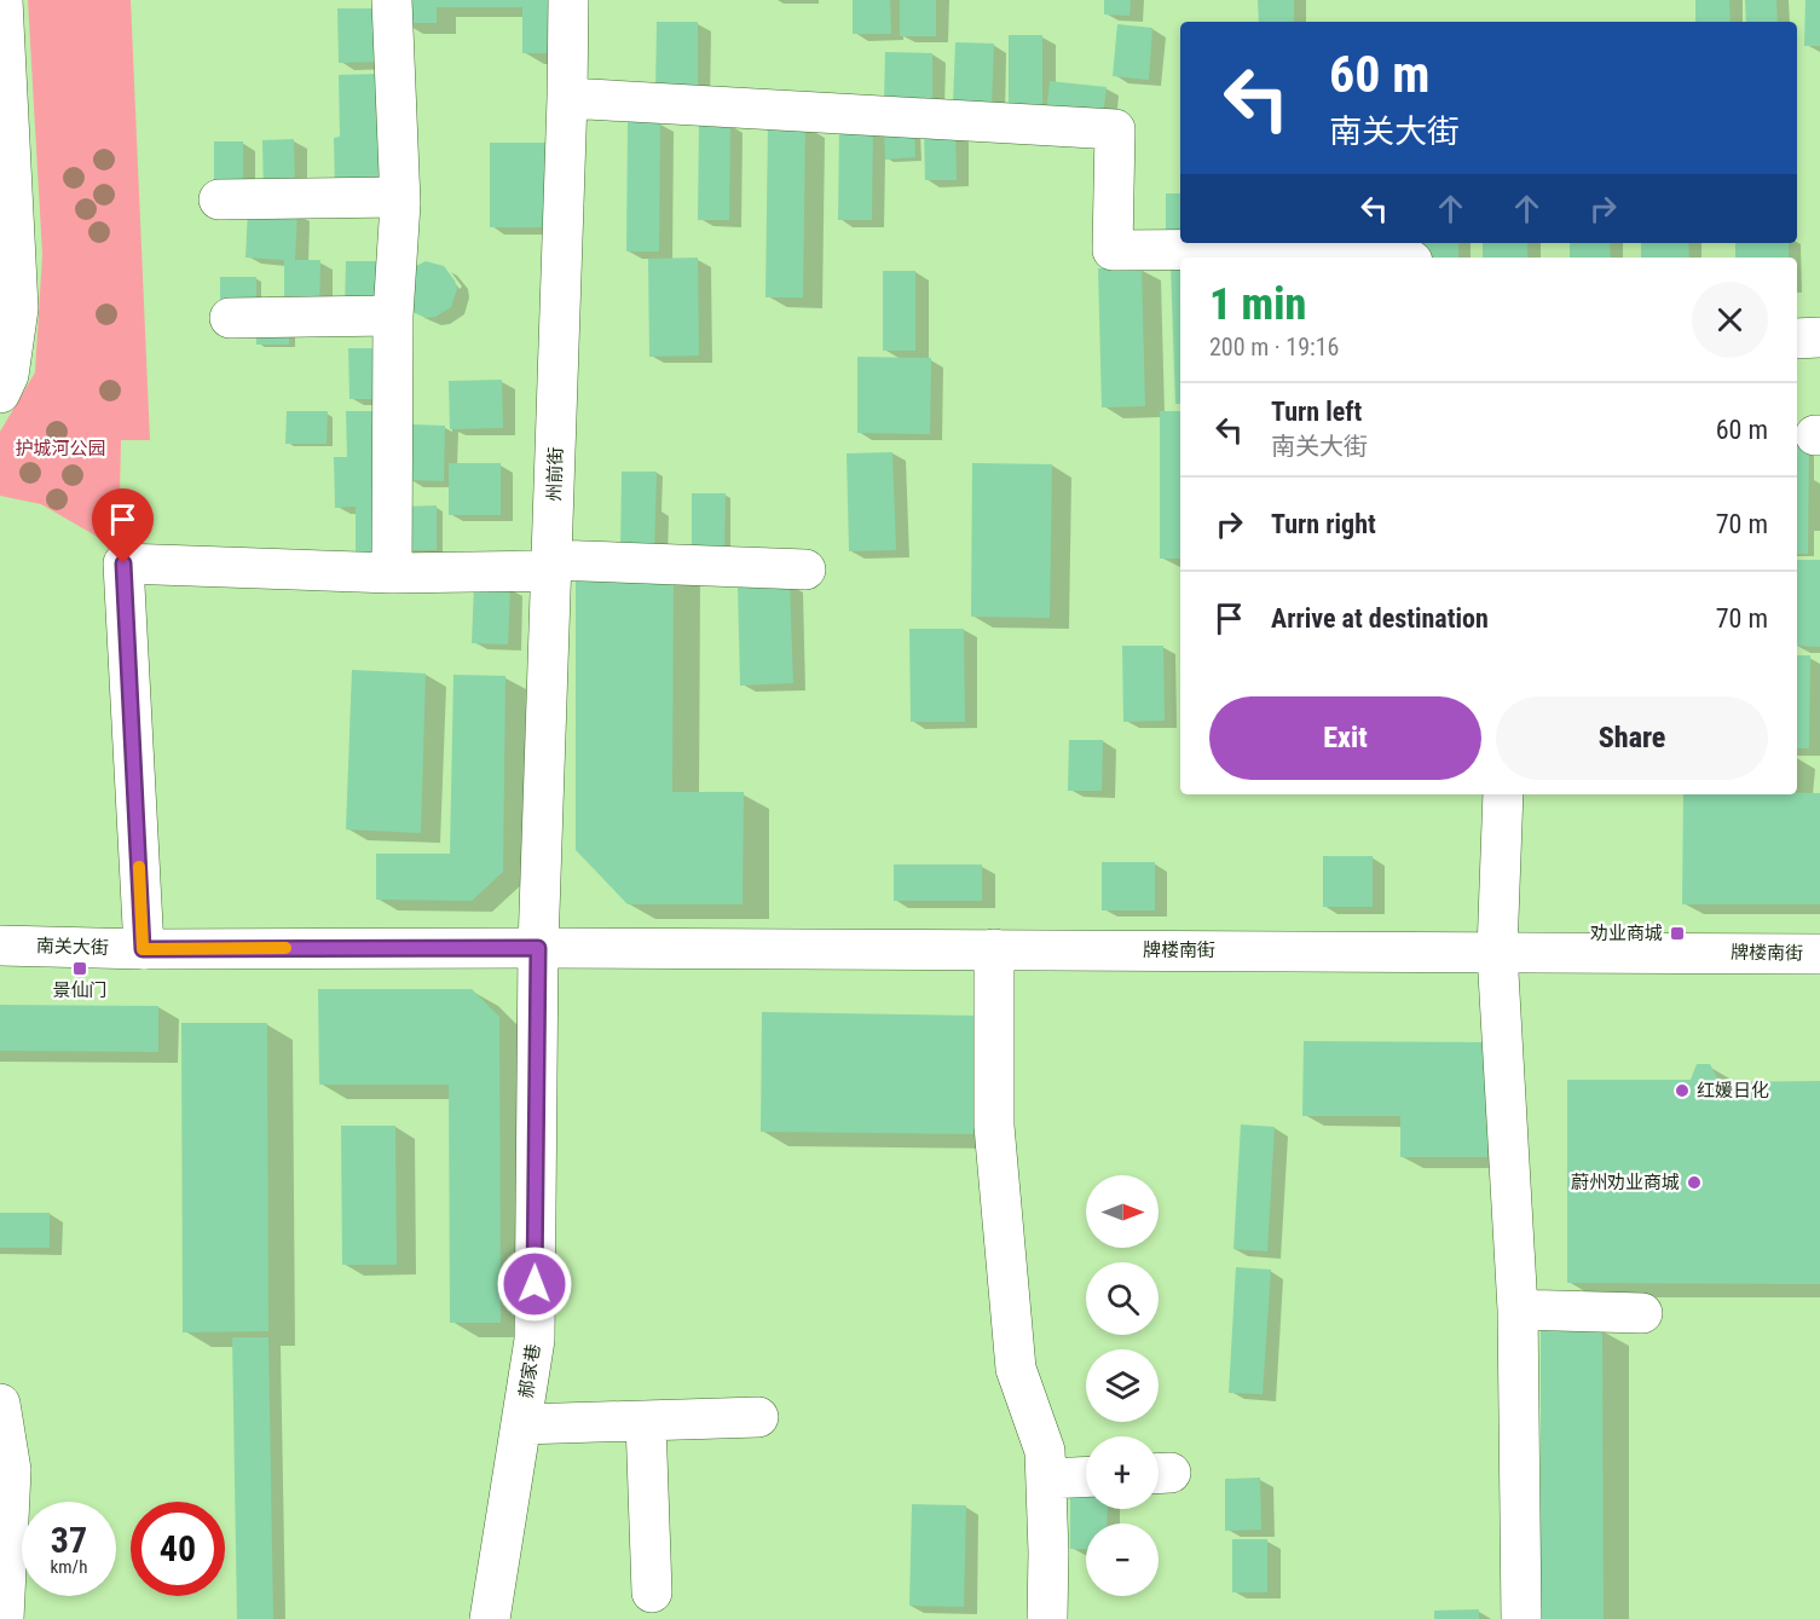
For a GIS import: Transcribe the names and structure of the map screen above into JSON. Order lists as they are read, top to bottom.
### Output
{
  "streets": {
    "street": [
      "州前街",
      "南关大街",
      "牌楼南街",
      "郝家巷"
    ]
  },
  "crossings": [
    ["州前街", "南关大街"],
    ["州前街", "牌楼南街"],
    ["州前街", "郝家巷"],
    ["南关大街", "牌楼南街"],
    ["南关大街", "郝家巷"],
    ["牌楼南街", "郝家巷"]
  ],
  "parks": ["护城河公园"],
  "places": {
    "transit": ["劝业商城", "景仙门"],
    "other": ["红媛日化", "蔚州劝业商城"]
  },
  "north": "right",
  "page": {
    "turn": ["60 m", "南关大街"],
    "heading": ["1 min", "200 m · 19:16"],
    "list": [
      {
        "name": "Turn left",
        "note": "南关大街",
        "value": "60 m"
      },
      {
        "name": "Turn right",
        "value": "70 m"
      },
      {
        "name": "Arrive at destination",
        "value": "70 m"
      }
    ],
    "buttons": ["Exit", "Share"],
    "map_buttons": ["+", "−"],
    "speed": "37 km/h",
    "limit": "40"
  }
}
